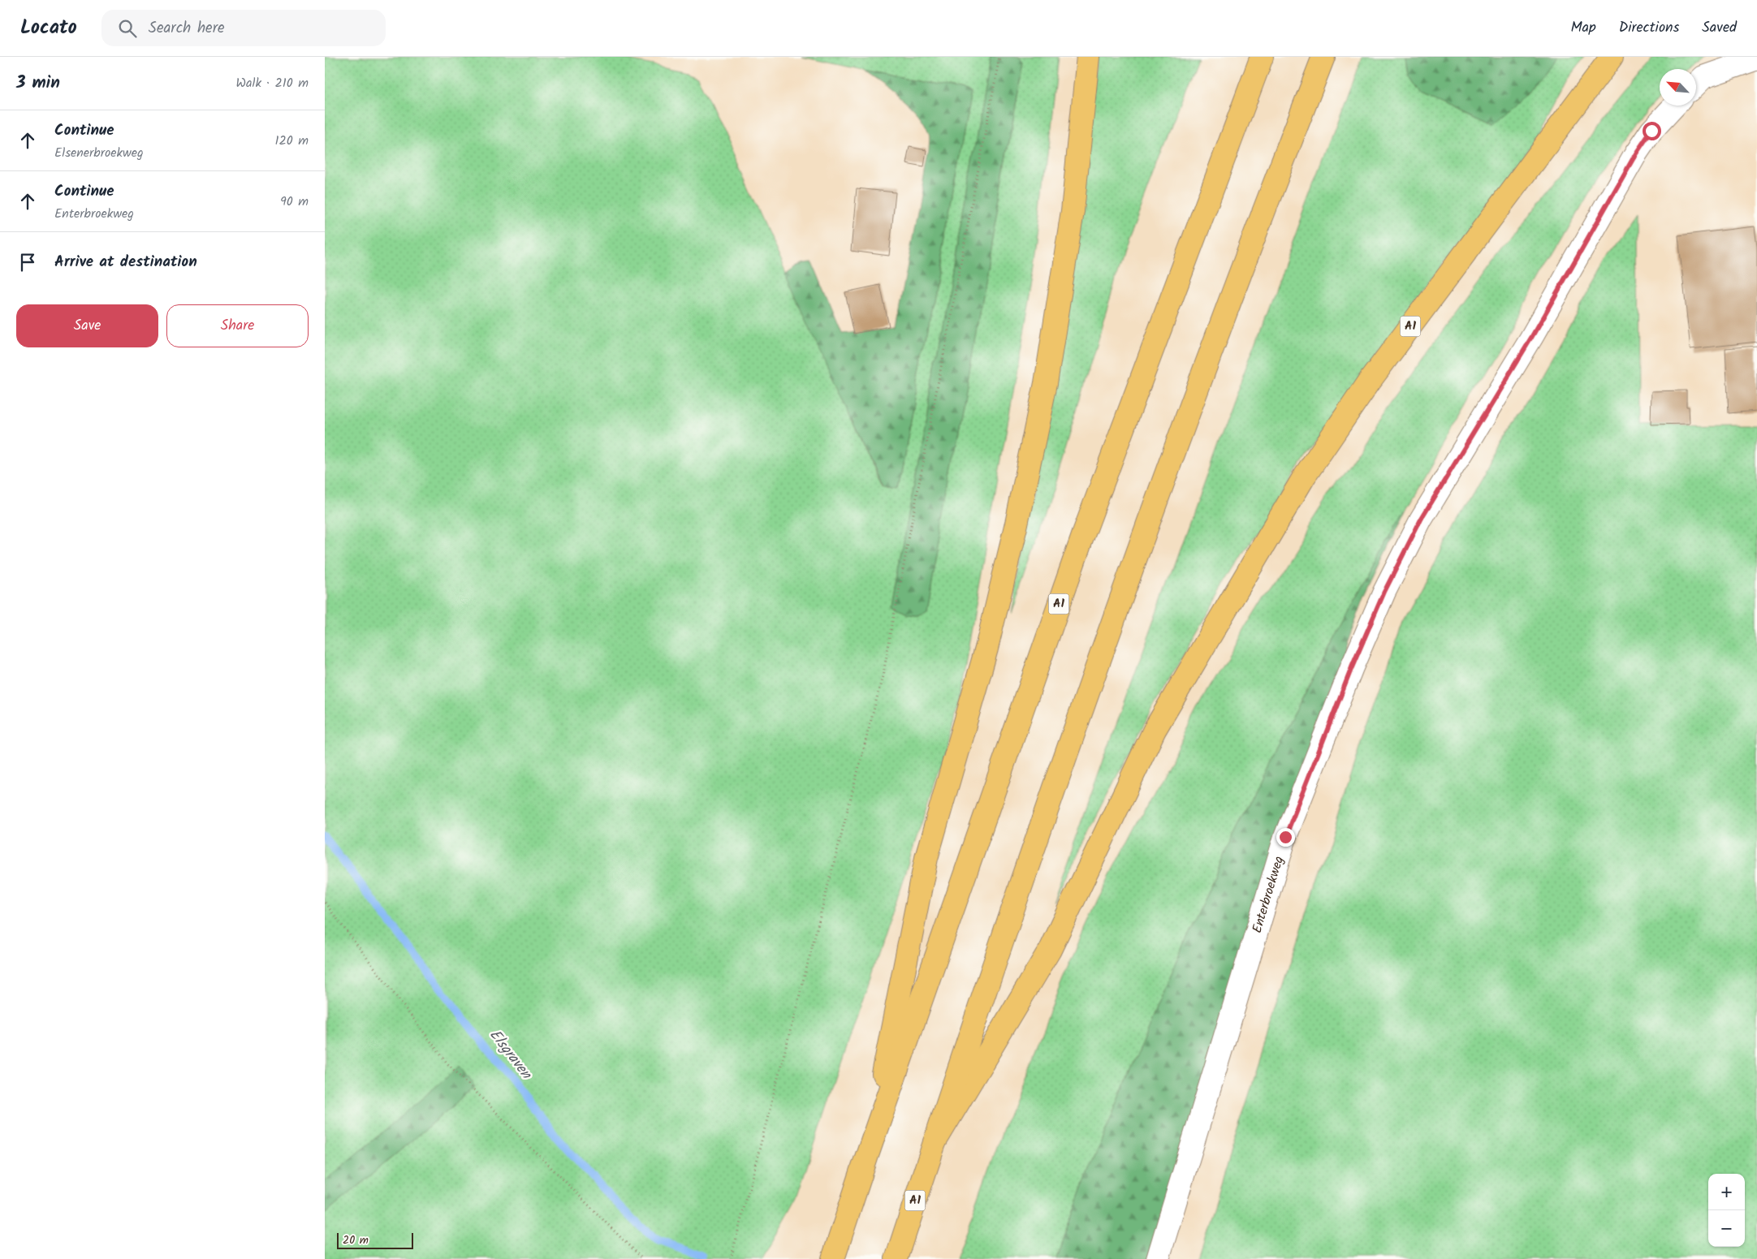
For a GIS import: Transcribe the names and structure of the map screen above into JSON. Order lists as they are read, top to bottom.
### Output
{
  "streets": {
    "highway": ["A1"],
    "street": ["Enterbroekweg"]
  },
  "water": ["Elsgraven"],
  "scale_bar": "20 m",
  "north": "top left",
  "page": {
    "header": "Locato",
    "search": "Search here",
    "nav": ["Map", "Directions", "Saved"],
    "heading": ["3 min", "Walk · 210 m"],
    "list": [
      ["Continue", "Elsenerbroekweg", "120 m"],
      ["Continue", "Enterbroekweg", "90 m"],
      "Arrive at destination"
    ],
    "buttons": ["Save", "Share"],
    "map_buttons": ["+", "−"],
    "scale": "20 m"
  }
}
